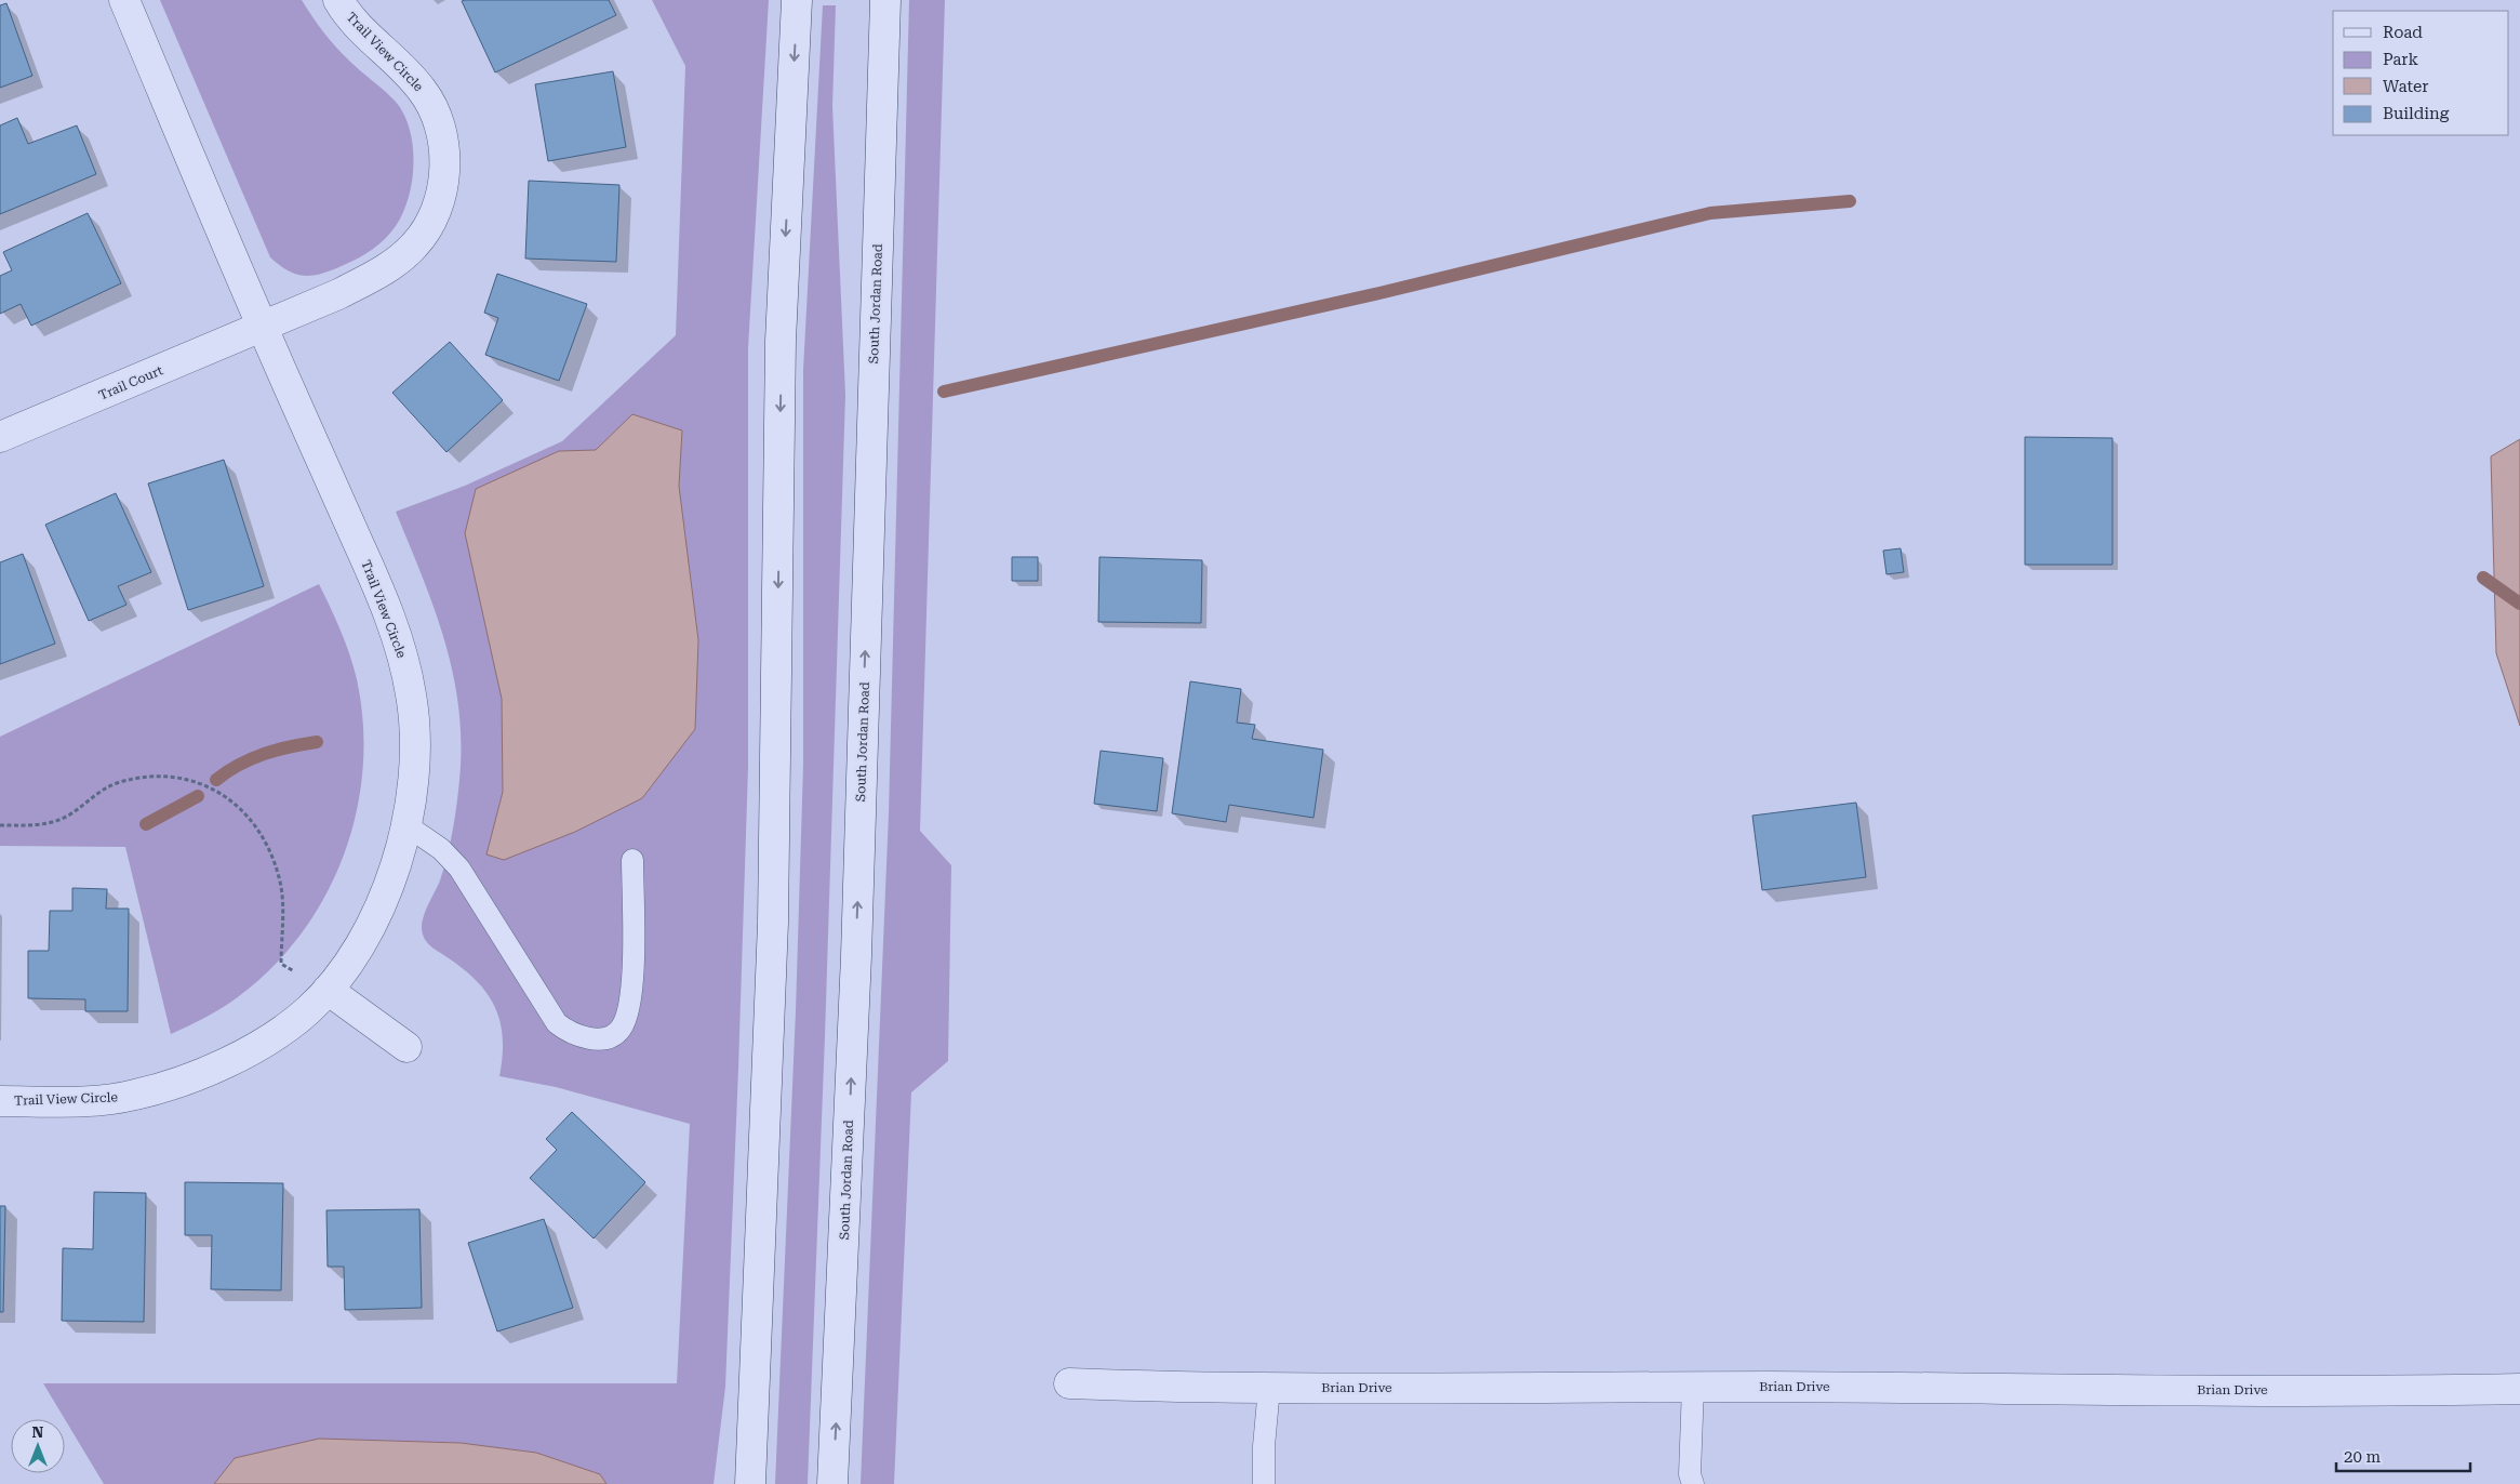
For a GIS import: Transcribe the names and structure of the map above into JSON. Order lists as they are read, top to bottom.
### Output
{
  "streets": {
    "street": [
      "Trail View Circle",
      "South Jordan Road",
      "Trail Court",
      "Brian Drive"
    ]
  },
  "crossings": [
    ["Trail View Circle", "Trail Court"]
  ],
  "legend": [
    "Road",
    "Park",
    "Water",
    "Building"
  ],
  "scale_bar": "20 m",
  "north": "top"
}
